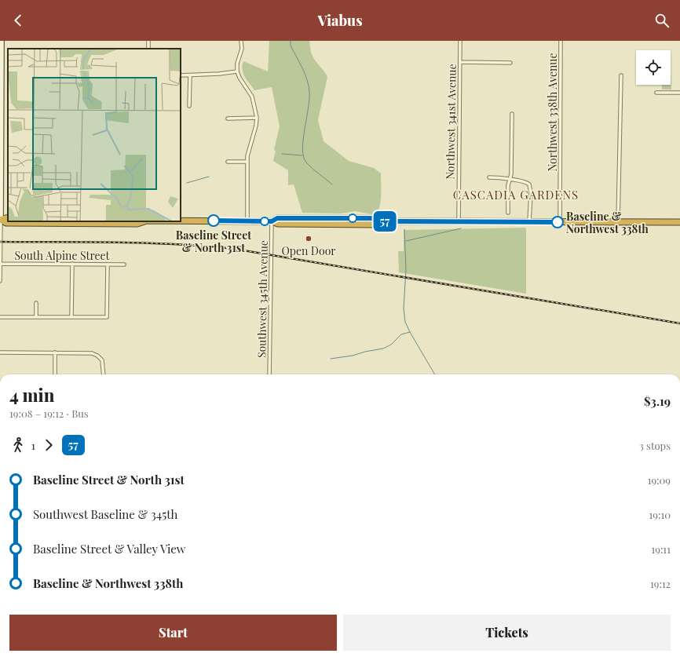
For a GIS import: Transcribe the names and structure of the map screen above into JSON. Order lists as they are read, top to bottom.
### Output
{
  "streets": {
    "street": [
      "Northwest 338th Avenue",
      "Northwest 341st Avenue",
      "South Alpine Street",
      "Southwest 345th Avenue"
    ]
  },
  "districts": ["CASCADIA GARDENS"],
  "places": ["Baseline Street & North 31st", "Baseline & Northwest 338th", "Open Door"],
  "lines": ["bus line 57"],
  "page": {
    "header": "Viabus",
    "on_map": "57",
    "heading": ["4 min", "19:08 – 19:12 · Bus", "$3.19"],
    "legs": ["1", "57", "3 stops"],
    "list": [
      {
        "name": "Baseline Street & North 31st",
        "value": "19:09"
      },
      {
        "name": "Southwest Baseline & 345th",
        "value": "19:10"
      },
      {
        "name": "Baseline Street & Valley View",
        "value": "19:11"
      },
      {
        "name": "Baseline & Northwest 338th",
        "value": "19:12"
      }
    ],
    "buttons": ["Start", "Tickets"]
  }
}
